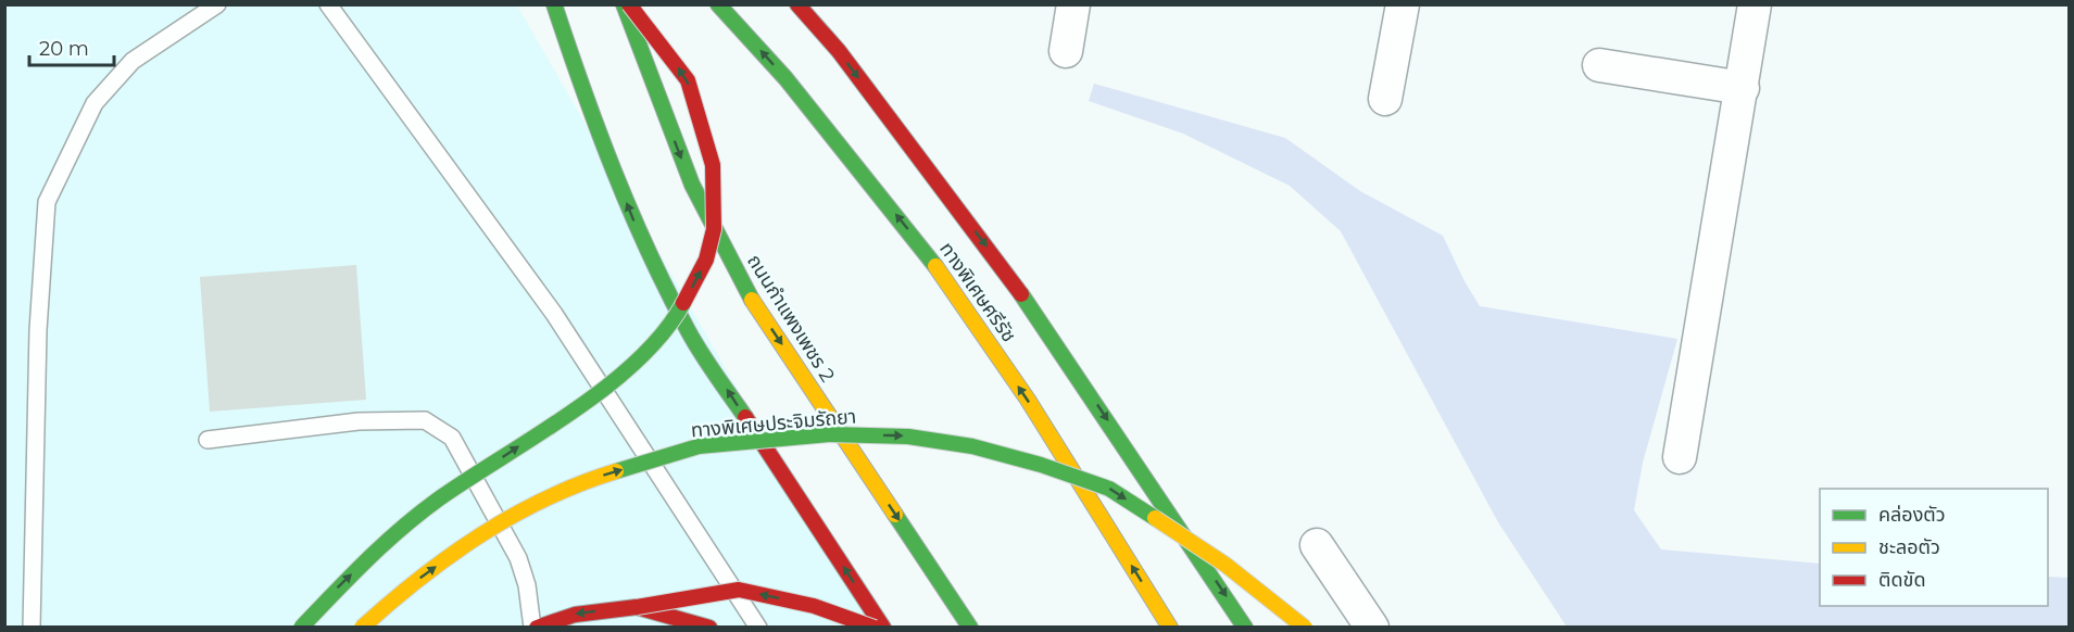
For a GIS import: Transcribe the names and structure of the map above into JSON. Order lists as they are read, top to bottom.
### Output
{
  "streets": {
    "main road": ["ทางพิเศษศรีรัช", "ถนนกำแพงเพชร 2", "ทางพิเศษประจิมรัถยา"]
  },
  "one_way": ["ทางพิเศษประจิมรัถยา"],
  "legend": ["คล่องตัว", "ชะลอตัว", "ติดขัด"],
  "scale_bar": "20 m"
}
